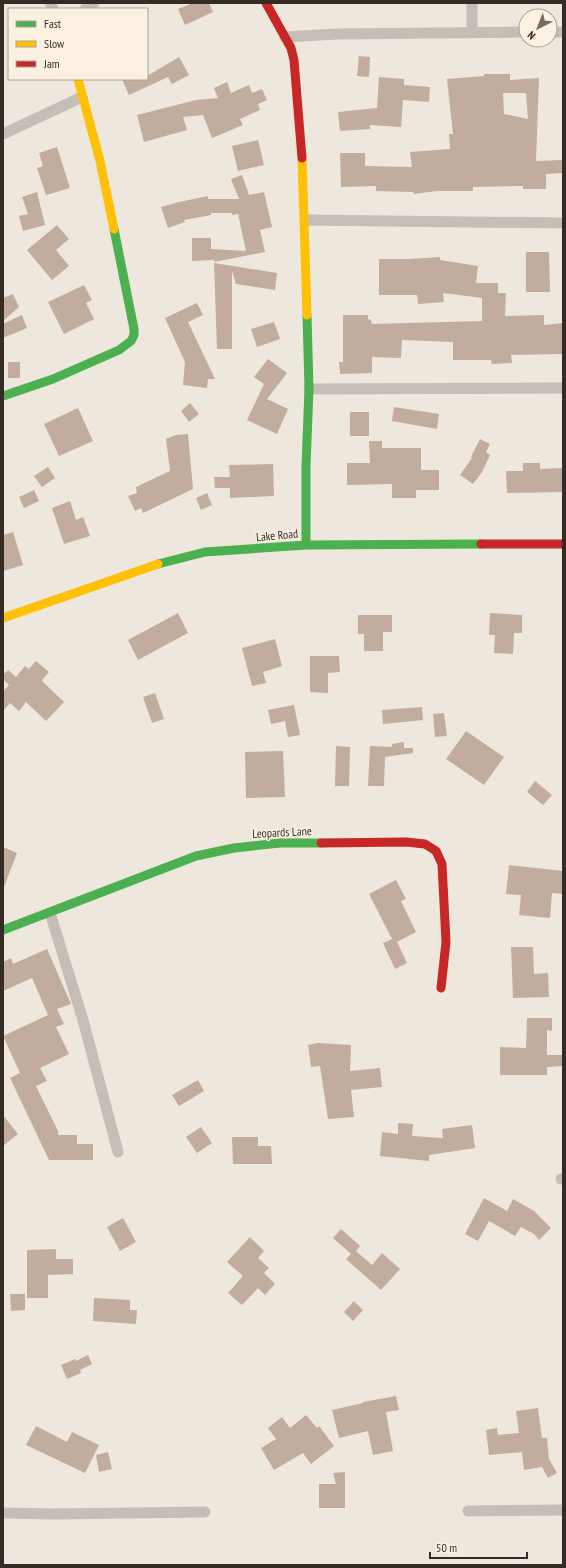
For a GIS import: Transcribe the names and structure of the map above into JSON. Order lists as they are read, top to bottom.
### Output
{
  "streets": {
    "street": ["Lake Road", "Leopards Lane"]
  },
  "legend": ["Fast", "Slow", "Jam"],
  "scale_bar": "50 m",
  "north": "bottom left"
}
